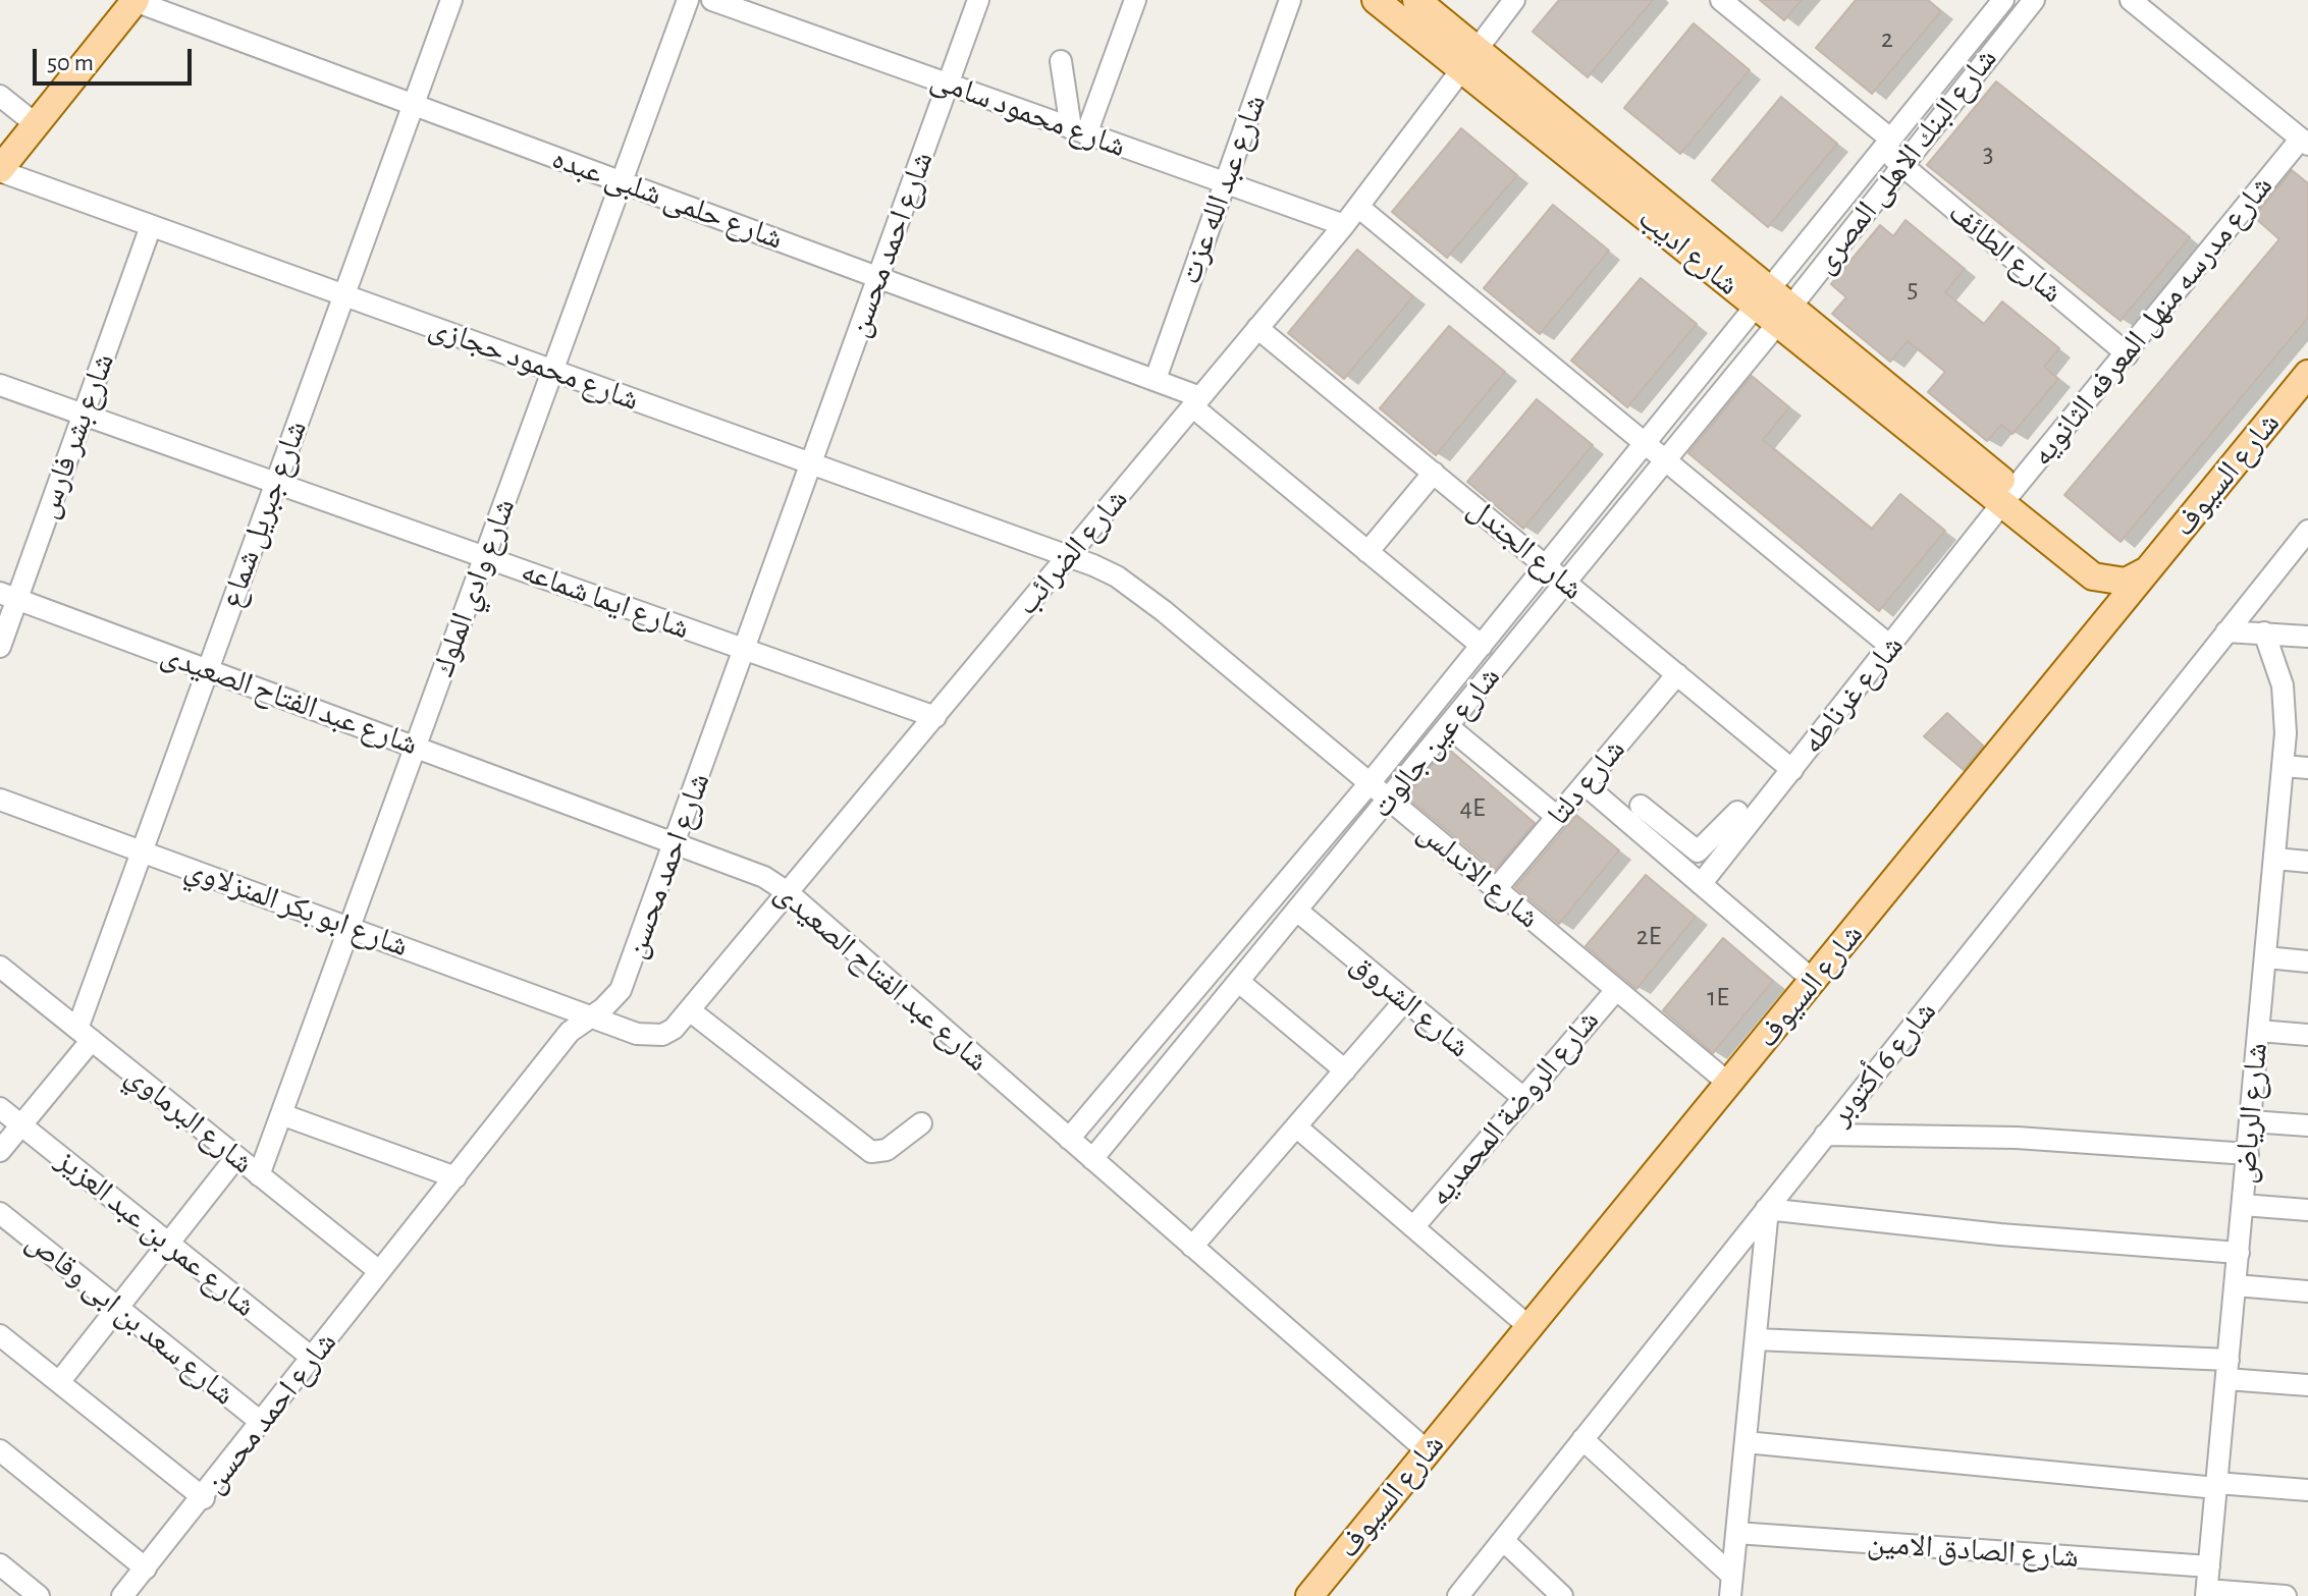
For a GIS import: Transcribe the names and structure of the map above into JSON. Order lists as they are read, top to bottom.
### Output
{
  "streets": {
    "main road": ["شارع اديب", "شارع السيوف"],
    "street": [
      "شارع محمود سامى",
      "شارع البنك الاهلى المصرى",
      "شارع عبد الله عزت",
      "شارع حلمى شلبى عبده",
      "شارع احمد محسن",
      "شارع الطائف",
      "شارع مدرسه منهل المعرفه الثانويه",
      "شارع محمود حجازى",
      "شارع بشر فارس",
      "شارع جبريل شماع",
      "شارع الجندل",
      "شارع الضرائب",
      "شارع وادي الملوك",
      "شارع ايما شماعه",
      "شارع غرناطه",
      "شارع عبد الفتاح الصعيدى",
      "شارع عين جالوت",
      "شارع دلتا",
      "شارع الاندلس",
      "شارع ابو بكر المنزلاوي",
      "شارع الشروق",
      "شارع 6 أكتوبر",
      "شارع الروضة المحمديه",
      "شارع الرياض",
      "شارع البرماوي",
      "شارع عمر بن عبد العزيز",
      "شارع سعد بن ابى وقاص",
      "شارع الصادق الامين"
    ]
  },
  "crossings": [
    ["شارع محمود سامى", "شارع عبد الله عزت"],
    ["شارع محمود سامى", "شارع احمد محسن"],
    ["شارع محمود سامى", "شارع الضرائب"],
    ["شارع البنك الاهلى المصرى", "شارع اديب"],
    ["شارع البنك الاهلى المصرى", "شارع الطائف"],
    ["شارع البنك الاهلى المصرى", "شارع عين جالوت"],
    ["شارع عبد الله عزت", "شارع حلمى شلبى عبده"],
    ["شارع حلمى شلبى عبده", "شارع احمد محسن"],
    ["شارع حلمى شلبى عبده", "شارع جبريل شماع"],
    ["شارع حلمى شلبى عبده", "شارع الضرائب"],
    ["شارع حلمى شلبى عبده", "شارع وادي الملوك"],
    ["شارع حلمى شلبى عبده", "شارع عين جالوت"],
    ["شارع احمد محسن", "شارع محمود حجازى"],
    ["شارع احمد محسن", "شارع الضرائب"],
    ["شارع احمد محسن", "شارع ايما شماعه"],
    ["شارع احمد محسن", "شارع عبد الفتاح الصعيدى"],
    ["شارع احمد محسن", "شارع ابو بكر المنزلاوي"],
    ["شارع احمد محسن", "شارع البرماوي"],
    ["شارع احمد محسن", "شارع عمر بن عبد العزيز"],
    ["شارع احمد محسن", "شارع سعد بن ابى وقاص"],
    ["شارع اديب", "شارع مدرسه منهل المعرفه الثانويه"],
    ["شارع اديب", "شارع السيوف"],
    ["شارع اديب", "شارع الضرائب"],
    ["شارع اديب", "شارع غرناطه"],
    ["شارع اديب", "شارع عين جالوت"],
    ["شارع الطائف", "شارع مدرسه منهل المعرفه الثانويه"],
    ["شارع مدرسه منهل المعرفه الثانويه", "شارع غرناطه"],
    ["شارع محمود حجازى", "شارع بشر فارس"],
    ["شارع محمود حجازى", "شارع جبريل شماع"],
    ["شارع محمود حجازى", "شارع الضرائب"],
    ["شارع محمود حجازى", "شارع وادي الملوك"],
    ["شارع محمود حجازى", "شارع الاندلس"],
    ["شارع بشر فارس", "شارع ايما شماعه"],
    ["شارع بشر فارس", "شارع عبد الفتاح الصعيدى"],
    ["شارع السيوف", "شارع عبد الفتاح الصعيدى"],
    ["شارع السيوف", "شارع الاندلس"],
    ["شارع جبريل شماع", "شارع ايما شماعه"],
    ["شارع جبريل شماع", "شارع عبد الفتاح الصعيدى"],
    ["شارع جبريل شماع", "شارع ابو بكر المنزلاوي"],
    ["شارع جبريل شماع", "شارع البرماوي"],
    ["شارع جبريل شماع", "شارع عمر بن عبد العزيز"],
    ["شارع الجندل", "شارع الضرائب"],
    ["شارع الجندل", "شارع غرناطه"],
    ["شارع الجندل", "شارع عين جالوت"],
    ["شارع الجندل", "شارع دلتا"],
    ["شارع الضرائب", "شارع ايما شماعه"],
    ["شارع الضرائب", "شارع عبد الفتاح الصعيدى"],
    ["شارع الضرائب", "شارع الاندلس"],
    ["شارع الضرائب", "شارع ابو بكر المنزلاوي"],
    ["شارع وادي الملوك", "شارع ايما شماعه"],
    ["شارع وادي الملوك", "شارع عبد الفتاح الصعيدى"],
    ["شارع وادي الملوك", "شارع ابو بكر المنزلاوي"],
    ["شارع وادي الملوك", "شارع البرماوي"],
    ["شارع عبد الفتاح الصعيدى", "شارع عين جالوت"],
    ["شارع عين جالوت", "شارع الاندلس"],
    ["شارع عين جالوت", "شارع الشروق"],
    ["شارع دلتا", "شارع الاندلس"],
    ["شارع الاندلس", "شارع الروضة المحمديه"],
    ["شارع الشروق", "شارع الروضة المحمديه"],
    ["شارع الرياض", "شارع الصادق الامين"]
  ],
  "house_numbers": [
    "2",
    "3",
    "5",
    "4E",
    "2E",
    "1E"
  ],
  "scale_bar": "50 m"
}
